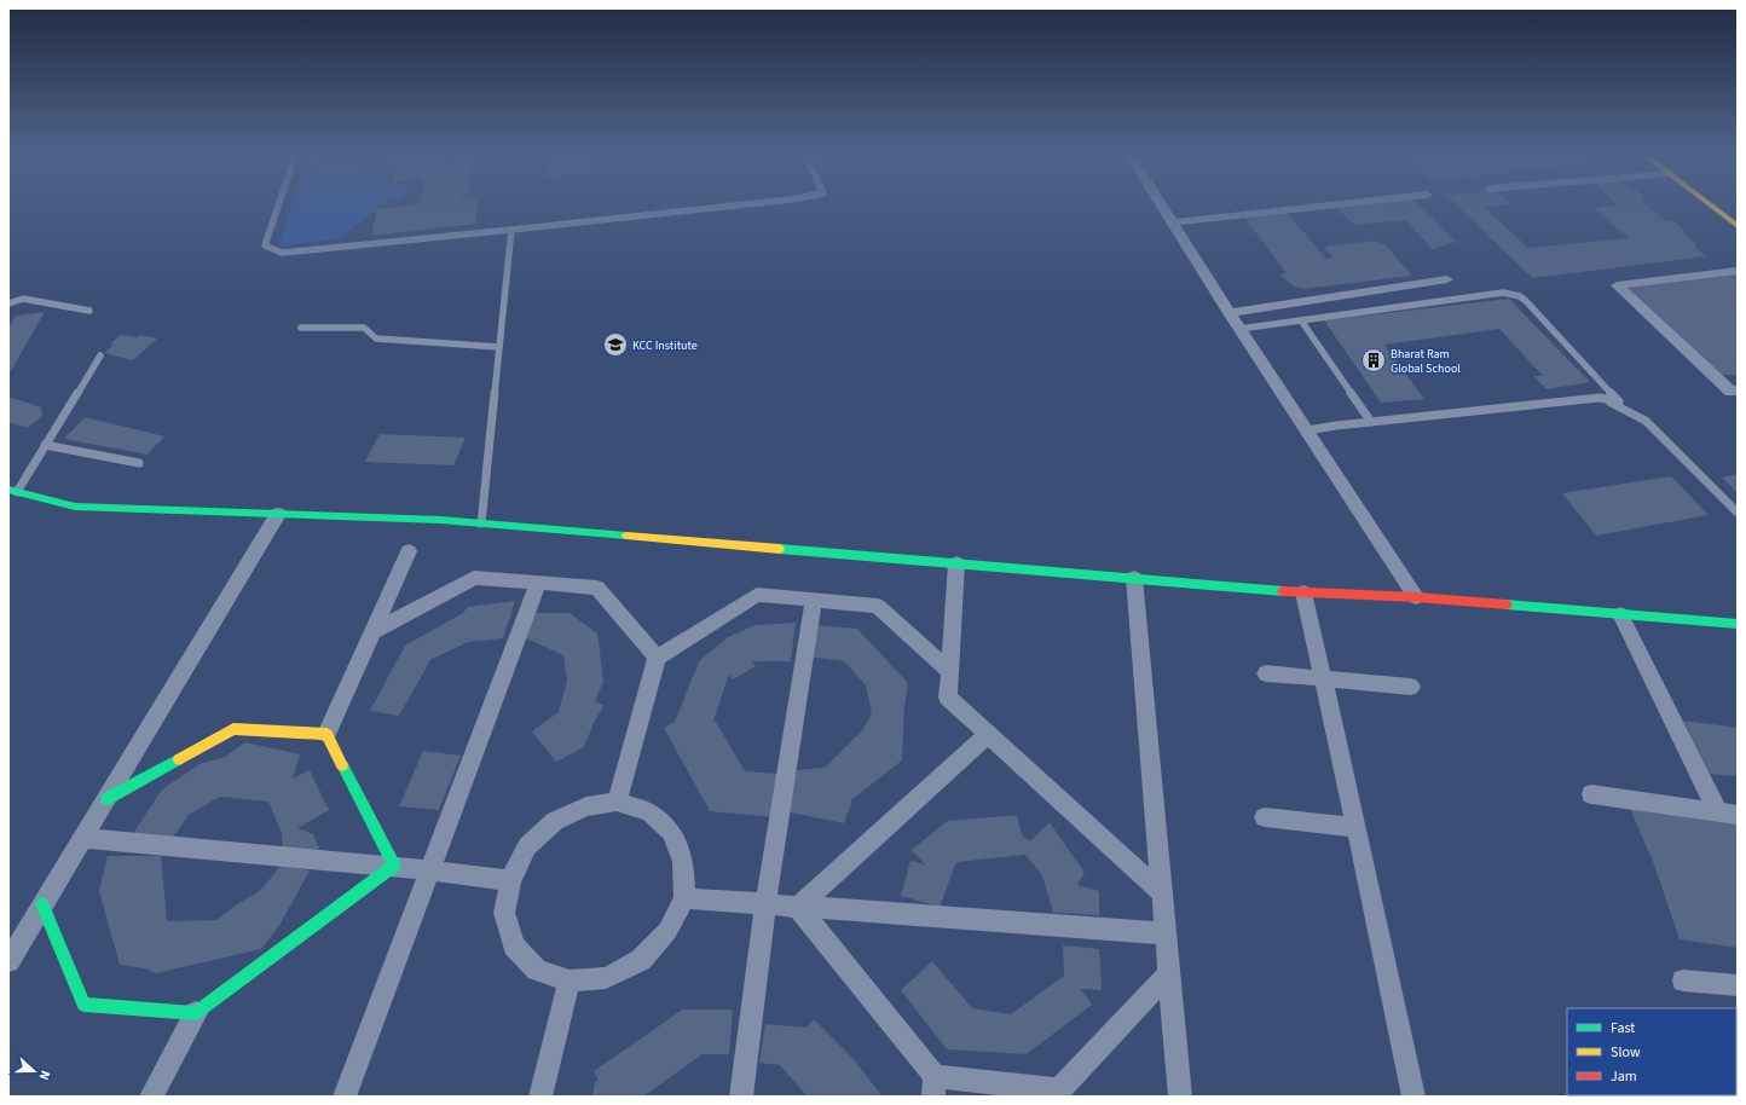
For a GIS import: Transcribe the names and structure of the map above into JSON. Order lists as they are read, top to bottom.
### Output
{
  "places": {
    "school or university": ["KCC Institute"],
    "building": ["Bharat Ram Global School"]
  },
  "legend": ["Fast", "Slow", "Jam"],
  "north": "right"
}
